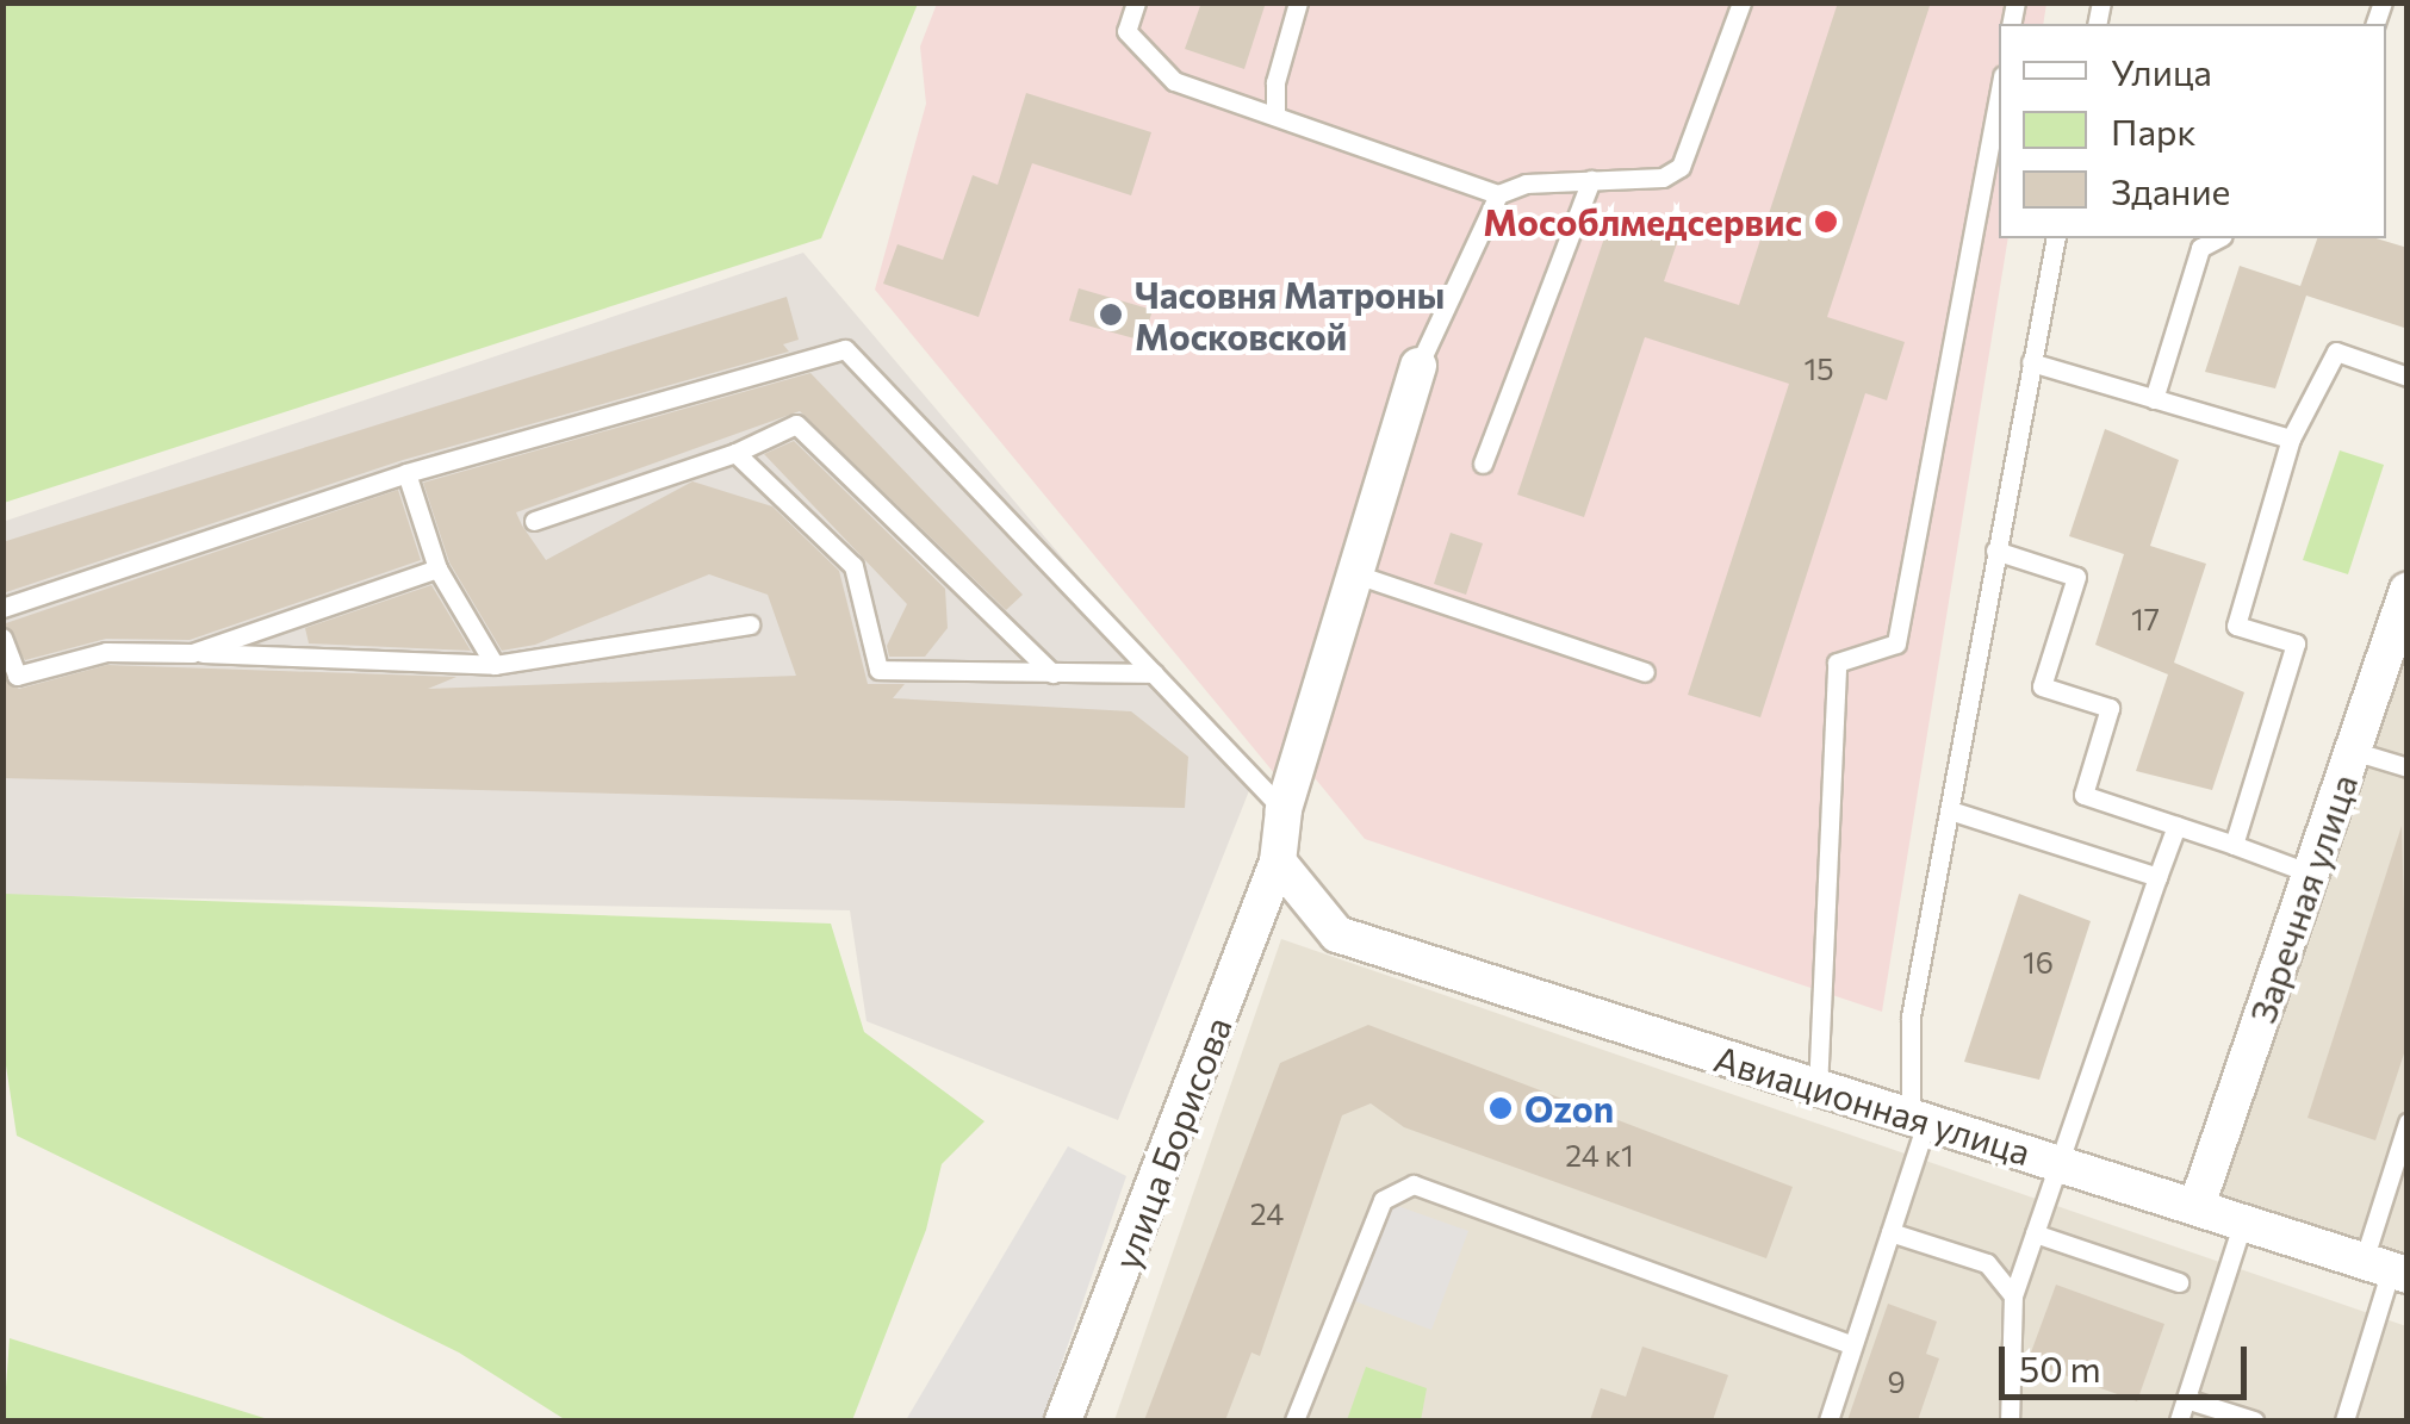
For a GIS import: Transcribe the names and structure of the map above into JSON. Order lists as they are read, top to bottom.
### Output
{
  "streets": {
    "street": ["Заречная улица", "Авиационная улица", "улица Борисова"]
  },
  "crossings": [
    ["Заречная улица", "Авиационная улица"],
    ["Авиационная улица", "улица Борисова"]
  ],
  "places": ["Мособлмедсервис", "Часовня Матроны Московской", "Ozon"],
  "house_numbers": [
    "15",
    "17",
    "16",
    "24 к1",
    "24",
    "9"
  ],
  "legend": ["Улица", "Парк", "Здание"],
  "scale_bar": "50 m"
}
